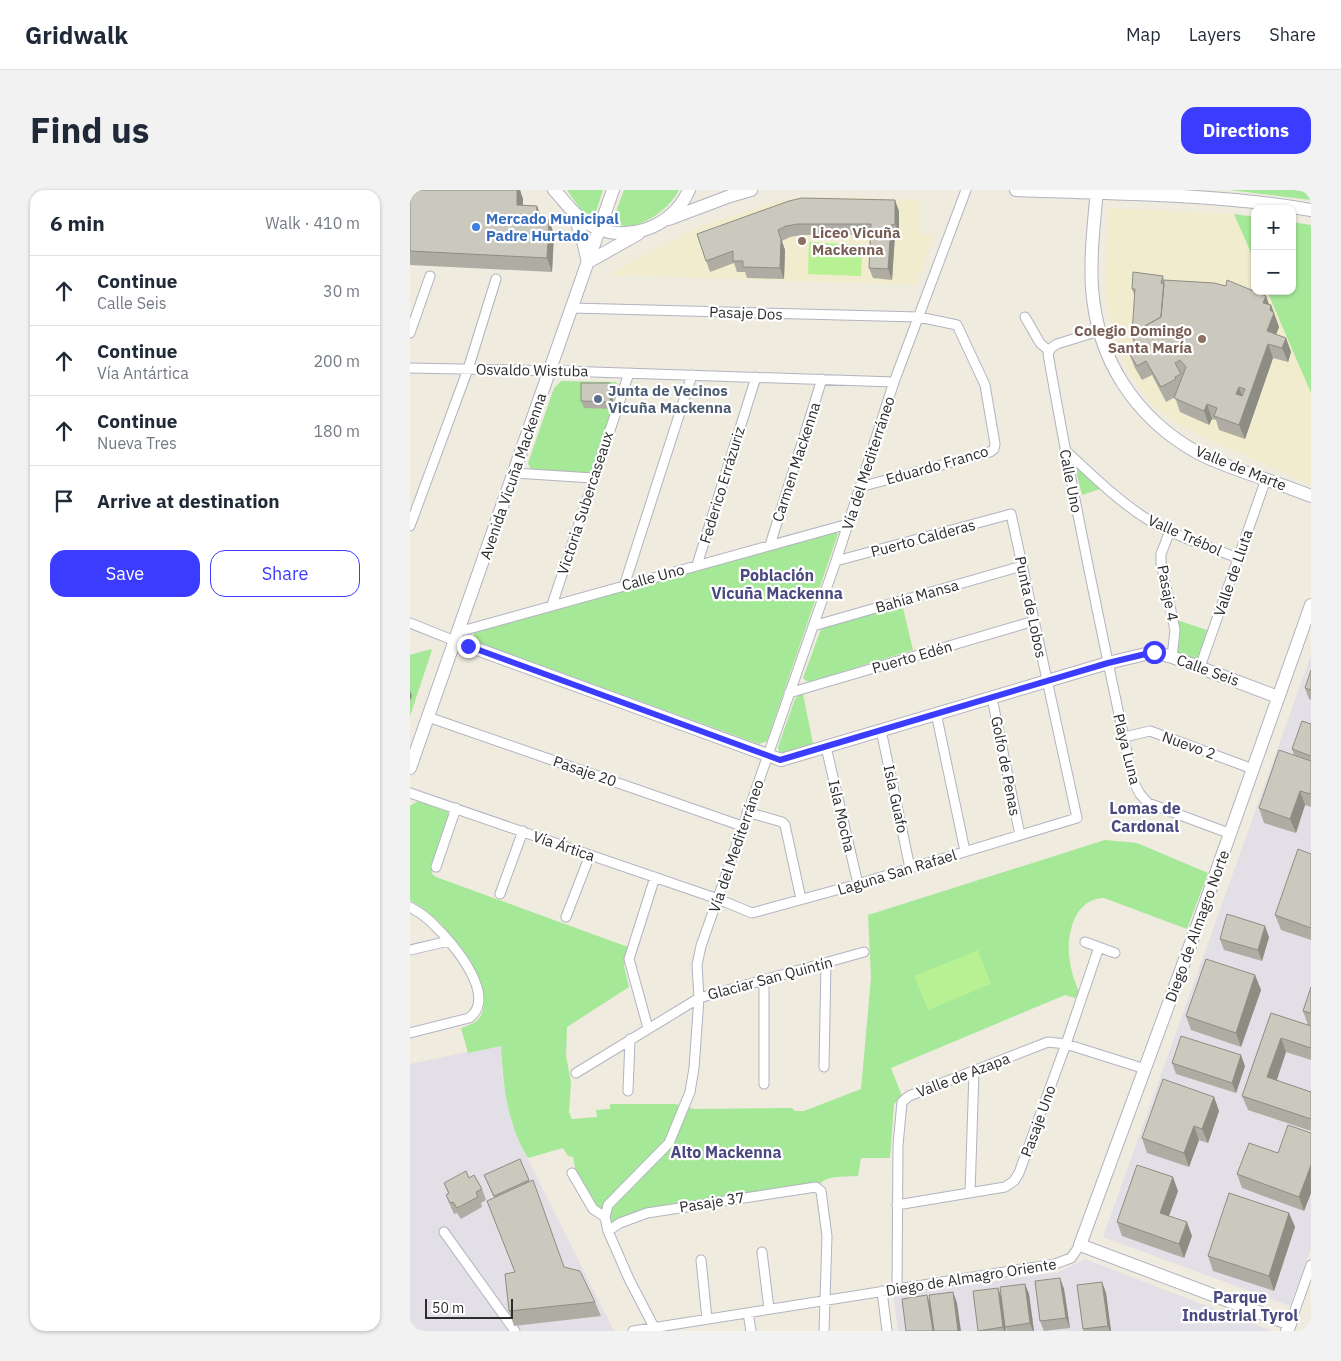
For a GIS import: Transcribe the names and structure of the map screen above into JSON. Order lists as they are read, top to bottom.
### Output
{
  "streets": {
    "street": [
      "Pasaje Dos",
      "Osvaldo Wistuba",
      "Carmen Mackenna",
      "Vía del Mediterráneo",
      "Eduardo Franco",
      "Valle de Marte",
      "Avenida Vicuña Mackenna",
      "Calle Uno",
      "Federico Errázuriz",
      "Victoria Subercaseaux",
      "Valle Trébol",
      "Puerto Calderas",
      "Valle de Lluta",
      "Pasaje 4",
      "Bahía Mansa",
      "Punta de Lobos",
      "Puerto Edén",
      "Calle Seis",
      "Nuevo 2",
      "Playa Luna",
      "Golfo de Penas",
      "Pasaje 20",
      "Isla Guafo",
      "Isla Mocha",
      "Vía Ártica",
      "Laguna San Rafael",
      "Diego de Almagro Norte",
      "Glaciar San Quintín",
      "Valle de Azapa",
      "Pasaje Uno",
      "Pasaje 37",
      "Diego de Almagro Oriente"
    ]
  },
  "crossings": [
    ["Pasaje Dos", "Vía del Mediterráneo"],
    ["Pasaje Dos", "Eduardo Franco"],
    ["Pasaje Dos", "Avenida Vicuña Mackenna"],
    ["Osvaldo Wistuba", "Carmen Mackenna"],
    ["Osvaldo Wistuba", "Vía del Mediterráneo"],
    ["Osvaldo Wistuba", "Avenida Vicuña Mackenna"],
    ["Osvaldo Wistuba", "Federico Errázuriz"],
    ["Osvaldo Wistuba", "Victoria Subercaseaux"],
    ["Carmen Mackenna", "Calle Uno"],
    ["Vía del Mediterráneo", "Eduardo Franco"],
    ["Vía del Mediterráneo", "Calle Uno"],
    ["Vía del Mediterráneo", "Puerto Calderas"],
    ["Vía del Mediterráneo", "Bahía Mansa"],
    ["Vía del Mediterráneo", "Puerto Edén"],
    ["Vía del Mediterráneo", "Calle Seis"],
    ["Vía del Mediterráneo", "Pasaje 20"],
    ["Vía del Mediterráneo", "Vía Ártica"],
    ["Vía del Mediterráneo", "Laguna San Rafael"],
    ["Vía del Mediterráneo", "Glaciar San Quintín"],
    ["Valle de Marte", "Valle de Lluta"],
    ["Avenida Vicuña Mackenna", "Calle Uno"],
    ["Avenida Vicuña Mackenna", "Calle Seis"],
    ["Avenida Vicuña Mackenna", "Pasaje 20"],
    ["Calle Uno", "Federico Errázuriz"],
    ["Calle Uno", "Victoria Subercaseaux"],
    ["Calle Uno", "Valle Trébol"],
    ["Calle Uno", "Calle Seis"],
    ["Calle Uno", "Playa Luna"],
    ["Valle Trébol", "Valle de Lluta"],
    ["Valle Trébol", "Pasaje 4"],
    ["Puerto Calderas", "Punta de Lobos"],
    ["Valle de Lluta", "Calle Seis"],
    ["Pasaje 4", "Calle Seis"],
    ["Bahía Mansa", "Punta de Lobos"],
    ["Punta de Lobos", "Puerto Edén"],
    ["Punta de Lobos", "Calle Seis"],
    ["Punta de Lobos", "Laguna San Rafael"],
    ["Calle Seis", "Playa Luna"],
    ["Calle Seis", "Golfo de Penas"],
    ["Calle Seis", "Isla Guafo"],
    ["Calle Seis", "Isla Mocha"],
    ["Calle Seis", "Diego de Almagro Norte"],
    ["Nuevo 2", "Playa Luna"],
    ["Nuevo 2", "Diego de Almagro Norte"],
    ["Playa Luna", "Diego de Almagro Norte"],
    ["Golfo de Penas", "Laguna San Rafael"],
    ["Isla Guafo", "Laguna San Rafael"],
    ["Isla Mocha", "Laguna San Rafael"],
    ["Vía Ártica", "Laguna San Rafael"],
    ["Diego de Almagro Norte", "Valle de Azapa"],
    ["Diego de Almagro Norte", "Diego de Almagro Oriente"],
    ["Valle de Azapa", "Pasaje Uno"],
    ["Valle de Azapa", "Diego de Almagro Oriente"],
    ["Pasaje 37", "Diego de Almagro Oriente"]
  ],
  "districts": [
    "Población Vicuña Mackenna",
    "Lomas de Cardonal",
    "Alto Mackenna",
    "Parque Industrial Tyrol"
  ],
  "places": [
    "Mercado Municipal Padre Hurtado",
    "Liceo Vicuña Mackenna",
    "Colegio Domingo Santa María",
    "Junta de Vecinos Vicuña Mackenna"
  ],
  "scale_bar": "50 m",
  "page": {
    "header": "Gridwalk",
    "nav": ["Map", "Layers", "Share"],
    "title": "Find us",
    "buttons": [
      "Directions",
      ["Save", "Share"]
    ],
    "heading": ["6 min", "Walk · 410 m"],
    "map_buttons": ["+", "−"],
    "list": [
      ["Continue", "Calle Seis", "30 m"],
      ["Continue", "Vía Antártica", "200 m"],
      ["Continue", "Nueva Tres", "180 m"],
      "Arrive at destination"
    ],
    "scale": "50 m"
  }
}
